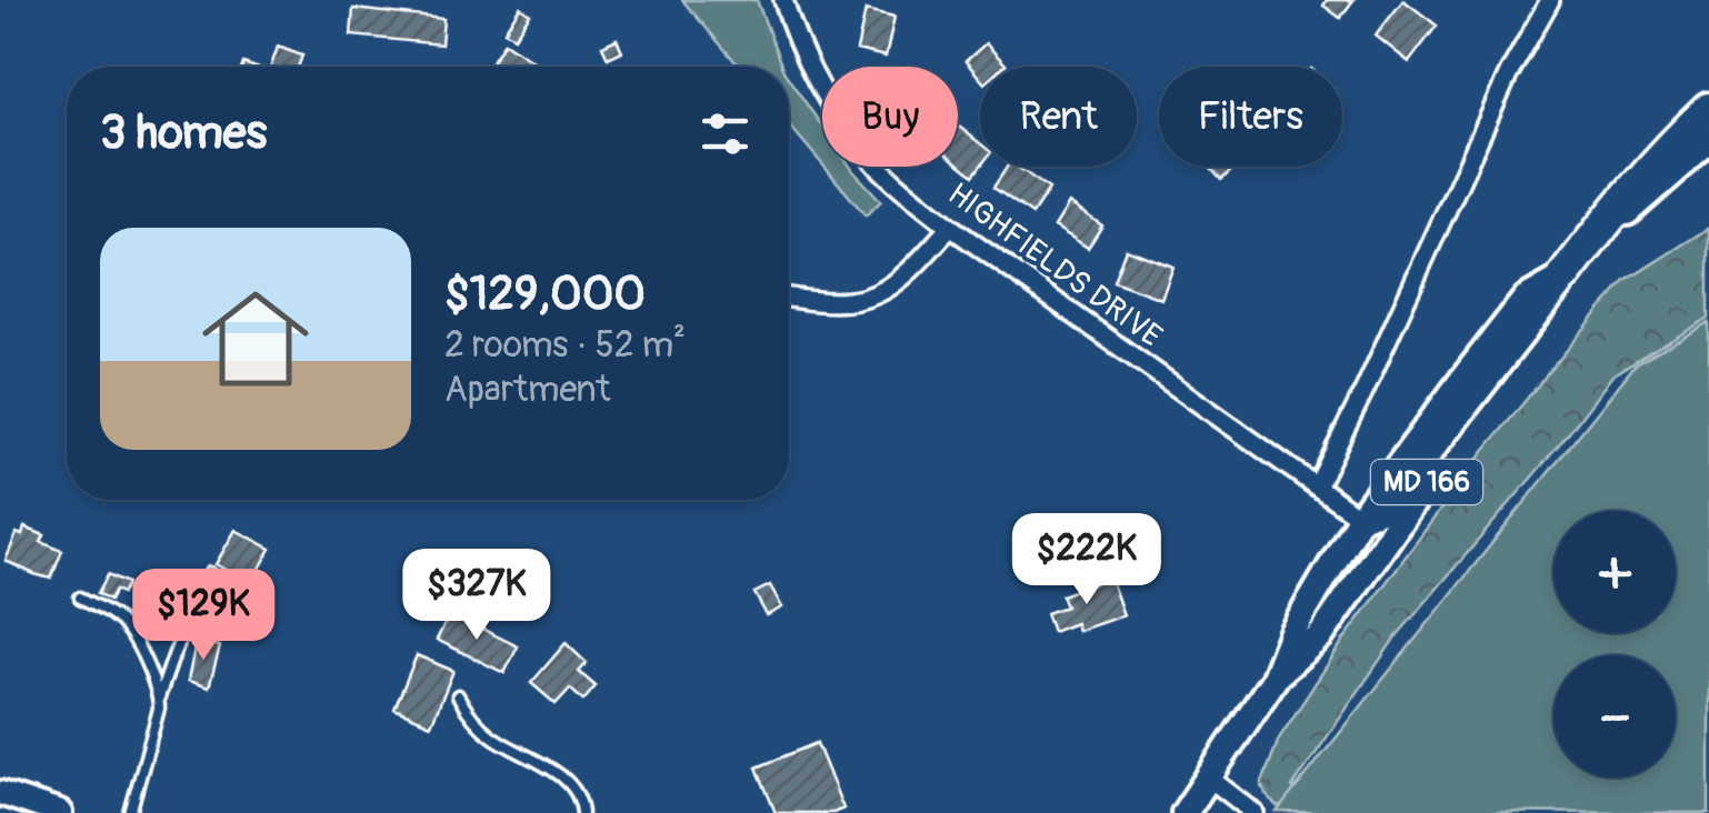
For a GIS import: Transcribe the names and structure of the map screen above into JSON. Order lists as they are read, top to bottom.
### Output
{
  "streets": {
    "highway": ["MD 166"],
    "street": ["HIGHFIELDS DRIVE"]
  },
  "crossings": [
    ["HIGHFIELDS DRIVE", "MD 166"]
  ],
  "page": {
    "chip": ["Buy", "Rent", "Filters"],
    "heading": "3 homes",
    "list": [
      {
        "name": "$129,000",
        "note": "2 rooms · 52 m² · Apartment"
      }
    ],
    "map_buttons": ["+", "−"],
    "price": ["$222K", "$327K", "$129K"]
  }
}
